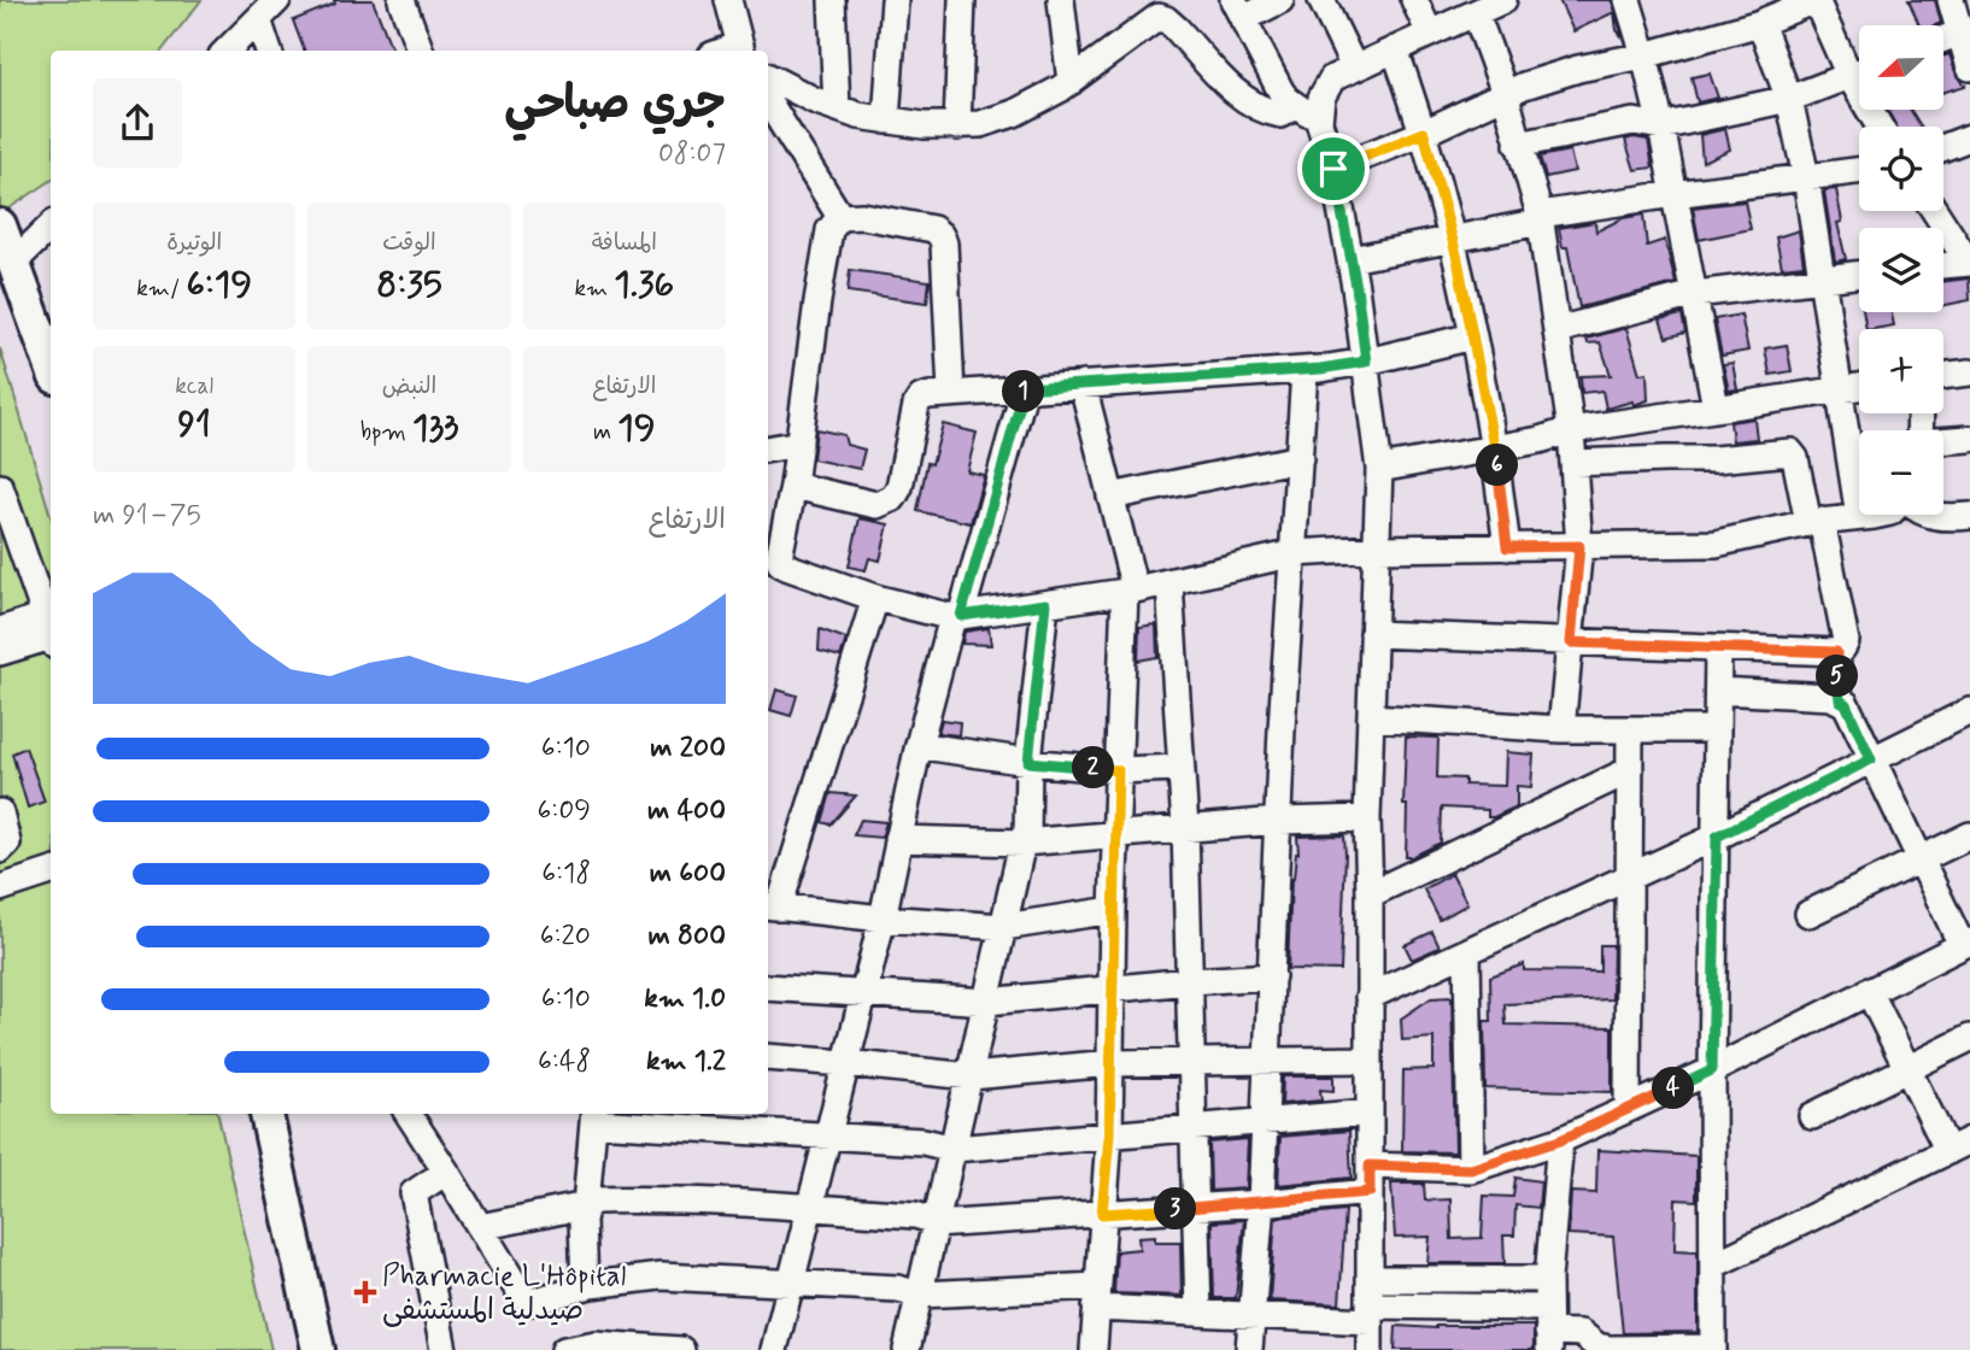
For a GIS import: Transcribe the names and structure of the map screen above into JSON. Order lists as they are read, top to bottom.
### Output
{
  "places": {
    "health": ["Pharmacie L'Hôpital صيدلية المستشفى"]
  },
  "north": "left",
  "page": {
    "map_buttons": ["+", "−"],
    "heading": ["جري صباحي", "08:07"],
    "stats": [
      ["المسافة", "1.36 km"],
      ["الوقت", "8:35"],
      ["الوتيرة", "6:19 /km"],
      ["الارتفاع", "19 m"],
      ["النبض", "133 bpm"],
      ["kcal", "91"]
    ],
    "pins": [
      "1",
      "6",
      "5",
      "2",
      "4",
      "3"
    ],
    "chart": ["الارتفاع", "75–91 m"],
    "list": [
      {
        "name": "200 m",
        "note": "6:10"
      },
      {
        "name": "400 m",
        "note": "6:09"
      },
      {
        "name": "600 m",
        "note": "6:18"
      },
      {
        "name": "800 m",
        "note": "6:20"
      },
      {
        "name": "1.0 km",
        "note": "6:10"
      },
      {
        "name": "1.2 km",
        "note": "6:48"
      }
    ]
  }
}
